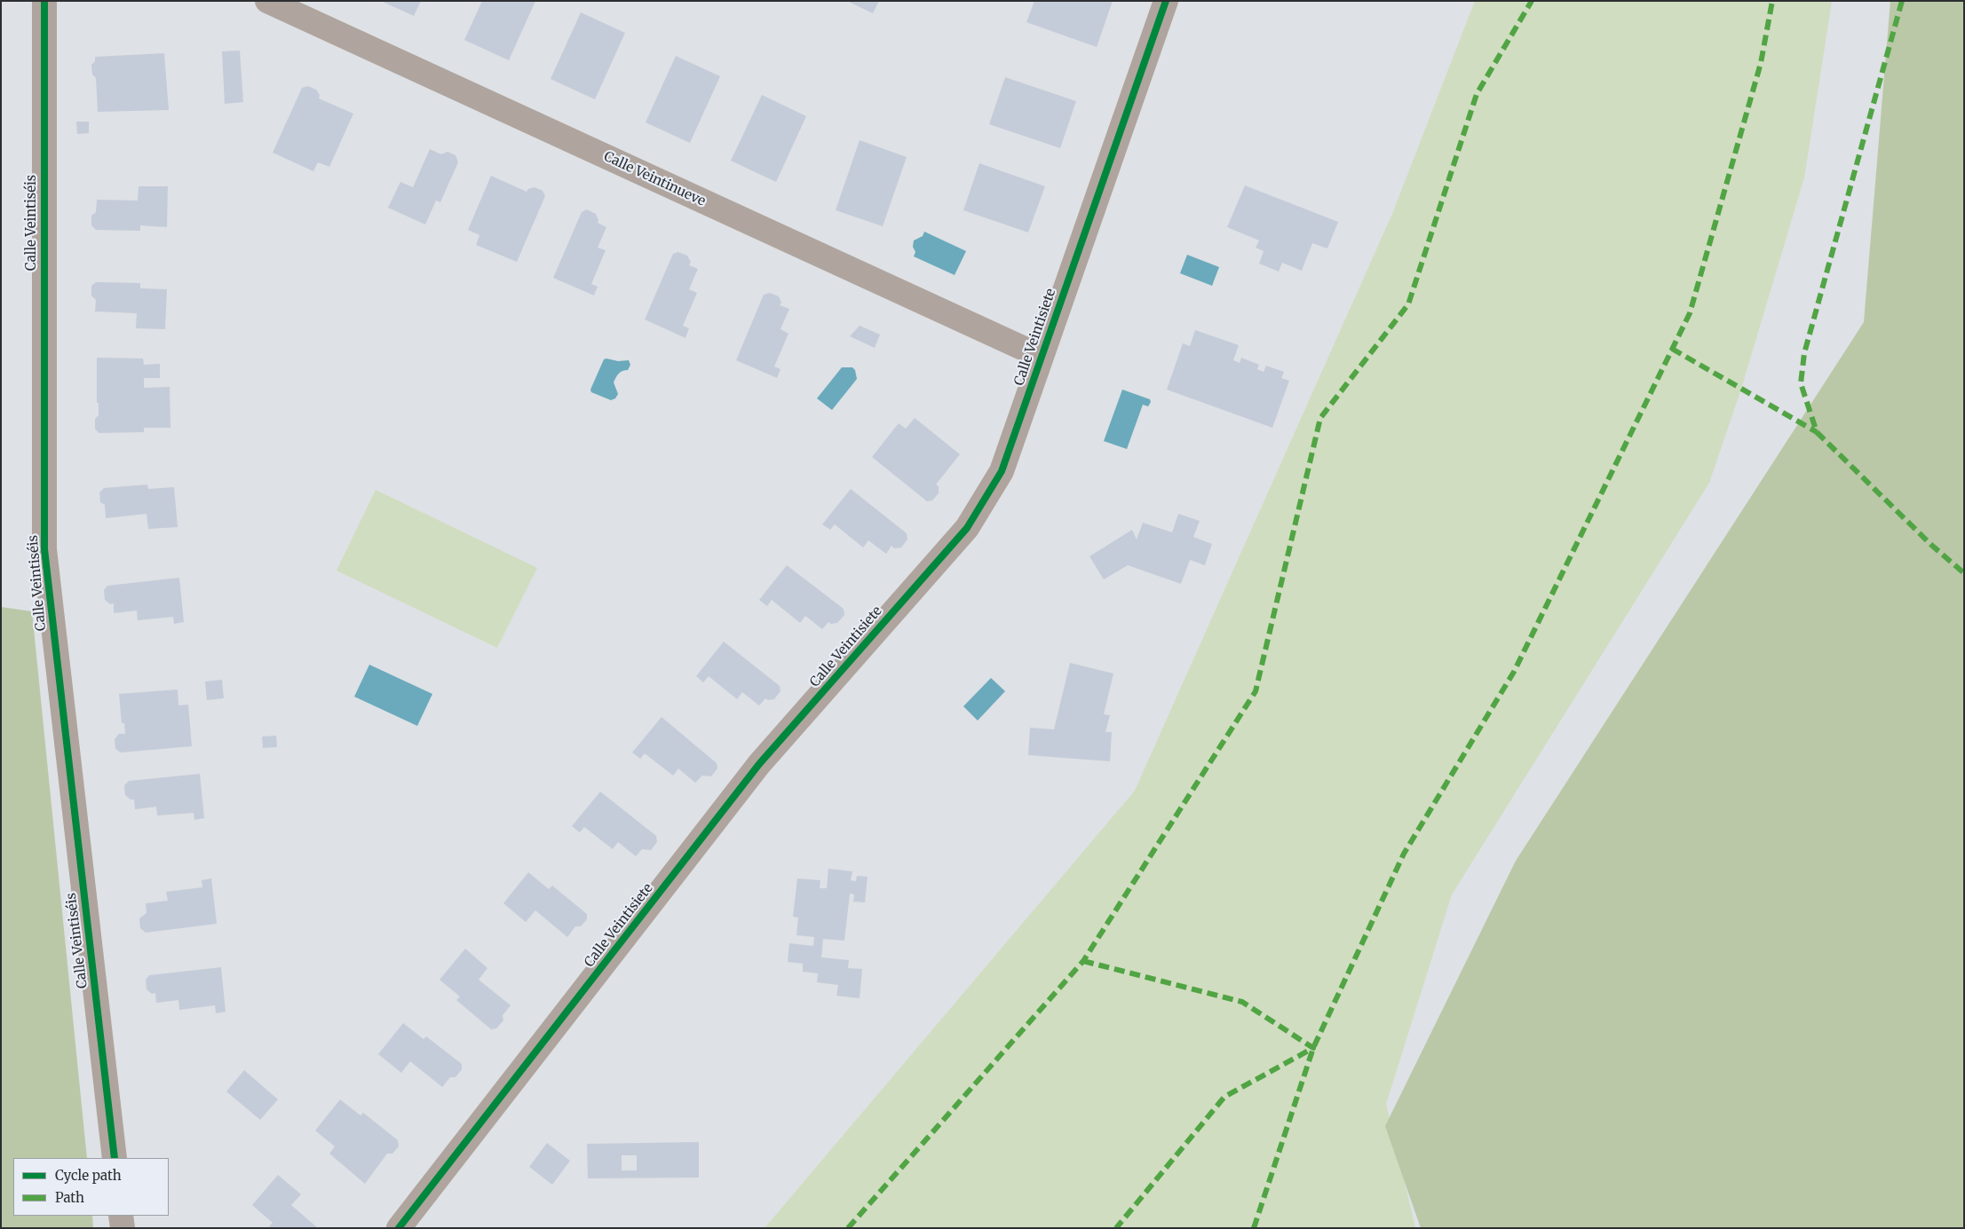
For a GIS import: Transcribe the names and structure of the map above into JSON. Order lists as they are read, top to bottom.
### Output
{
  "streets": {
    "street": ["Calle Veintinueve", "Calle Veintiséis", "Calle Veintisiete"]
  },
  "crossings": [
    ["Calle Veintinueve", "Calle Veintisiete"]
  ],
  "legend": ["Cycle path", "Path"]
}
